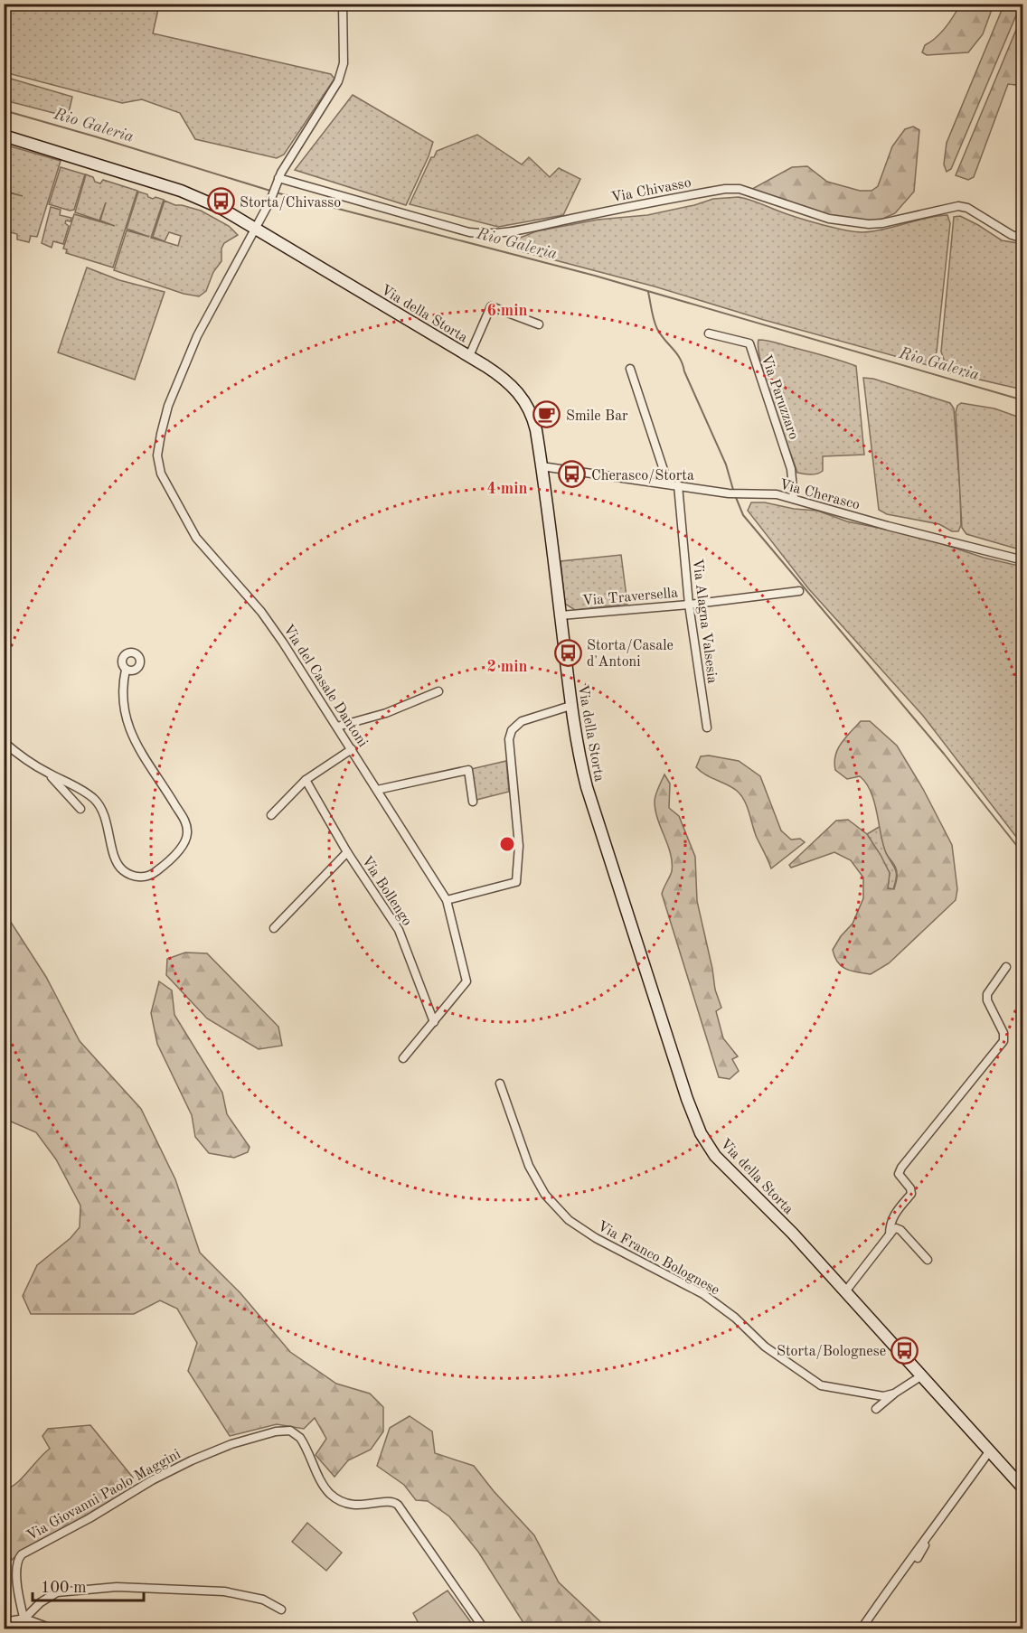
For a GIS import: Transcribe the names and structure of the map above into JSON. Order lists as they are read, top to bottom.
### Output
{
  "streets": {
    "main road": ["Via della Storta"],
    "street": [
      "Via Chivasso",
      "Via Paruzzaro",
      "Via Cherasco",
      "Via Traversella",
      "Via Alagna Valsesia",
      "Via del Casale Dantoni",
      "Via Bollengo",
      "Via Franco Bolognese",
      "Via Giovanni Paolo Maggini"
    ]
  },
  "crossings": [
    ["Via della Storta", "Via Cherasco"],
    ["Via della Storta", "Via Traversella"],
    ["Via della Storta", "Via del Casale Dantoni"],
    ["Via della Storta", "Via Franco Bolognese"],
    ["Via Paruzzaro", "Via Cherasco"],
    ["Via Cherasco", "Via Alagna Valsesia"],
    ["Via Traversella", "Via Alagna Valsesia"],
    ["Via del Casale Dantoni", "Via Bollengo"]
  ],
  "water": ["Rio Galeria"],
  "places": {
    "bus stop": [
      "Storta/Chivasso",
      "Cherasco/Storta",
      "Storta/Casale d'Antoni",
      "Storta/Bolognese"
    ],
    "cafe": ["Smile Bar"]
  },
  "scale_bar": "100 m",
  "rings": ["6 min", "4 min", "2 min"]
}
